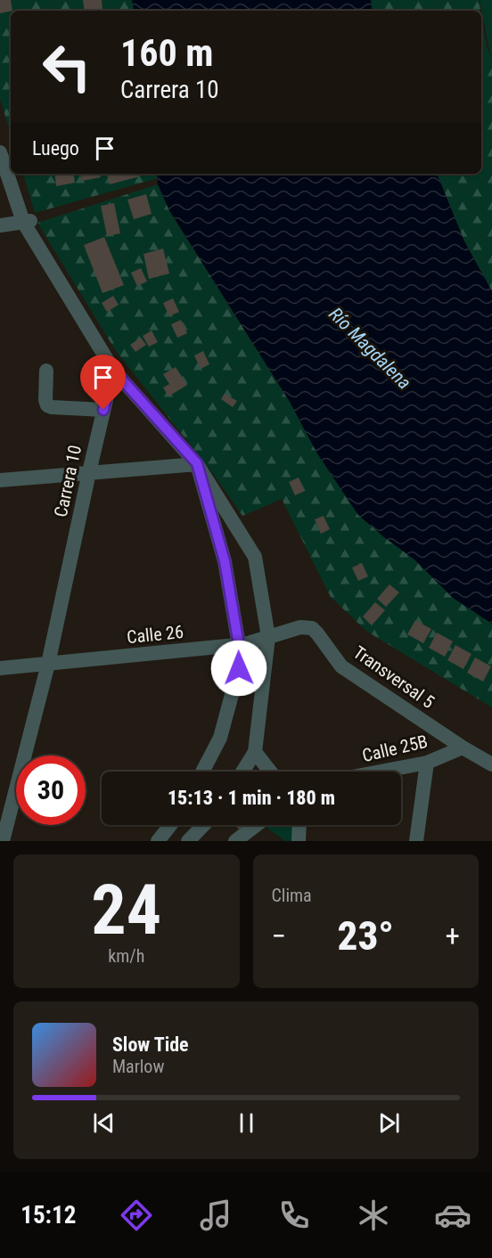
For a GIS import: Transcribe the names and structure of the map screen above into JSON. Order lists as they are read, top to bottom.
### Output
{
  "streets": {
    "street": [
      "Carrera 10",
      "Calle 26",
      "Transversal 5",
      "Calle 25B"
    ]
  },
  "crossings": [
    ["Carrera 10", "Calle 26"],
    ["Calle 26", "Transversal 5"],
    ["Transversal 5", "Calle 25B"]
  ],
  "water": ["Río Magdalena"],
  "page": {
    "turn": ["160 m", "Carrera 10"],
    "then": "Luego",
    "limit": "30",
    "trip": "15:13 · 1 min · 180 m",
    "tile": [
      ["24", "km/h"],
      "Clima"
    ],
    "heat": ["−", "23°", "+"],
    "song": ["Slow Tide", "Marlow"],
    "tabs": "15:12"
  }
}
